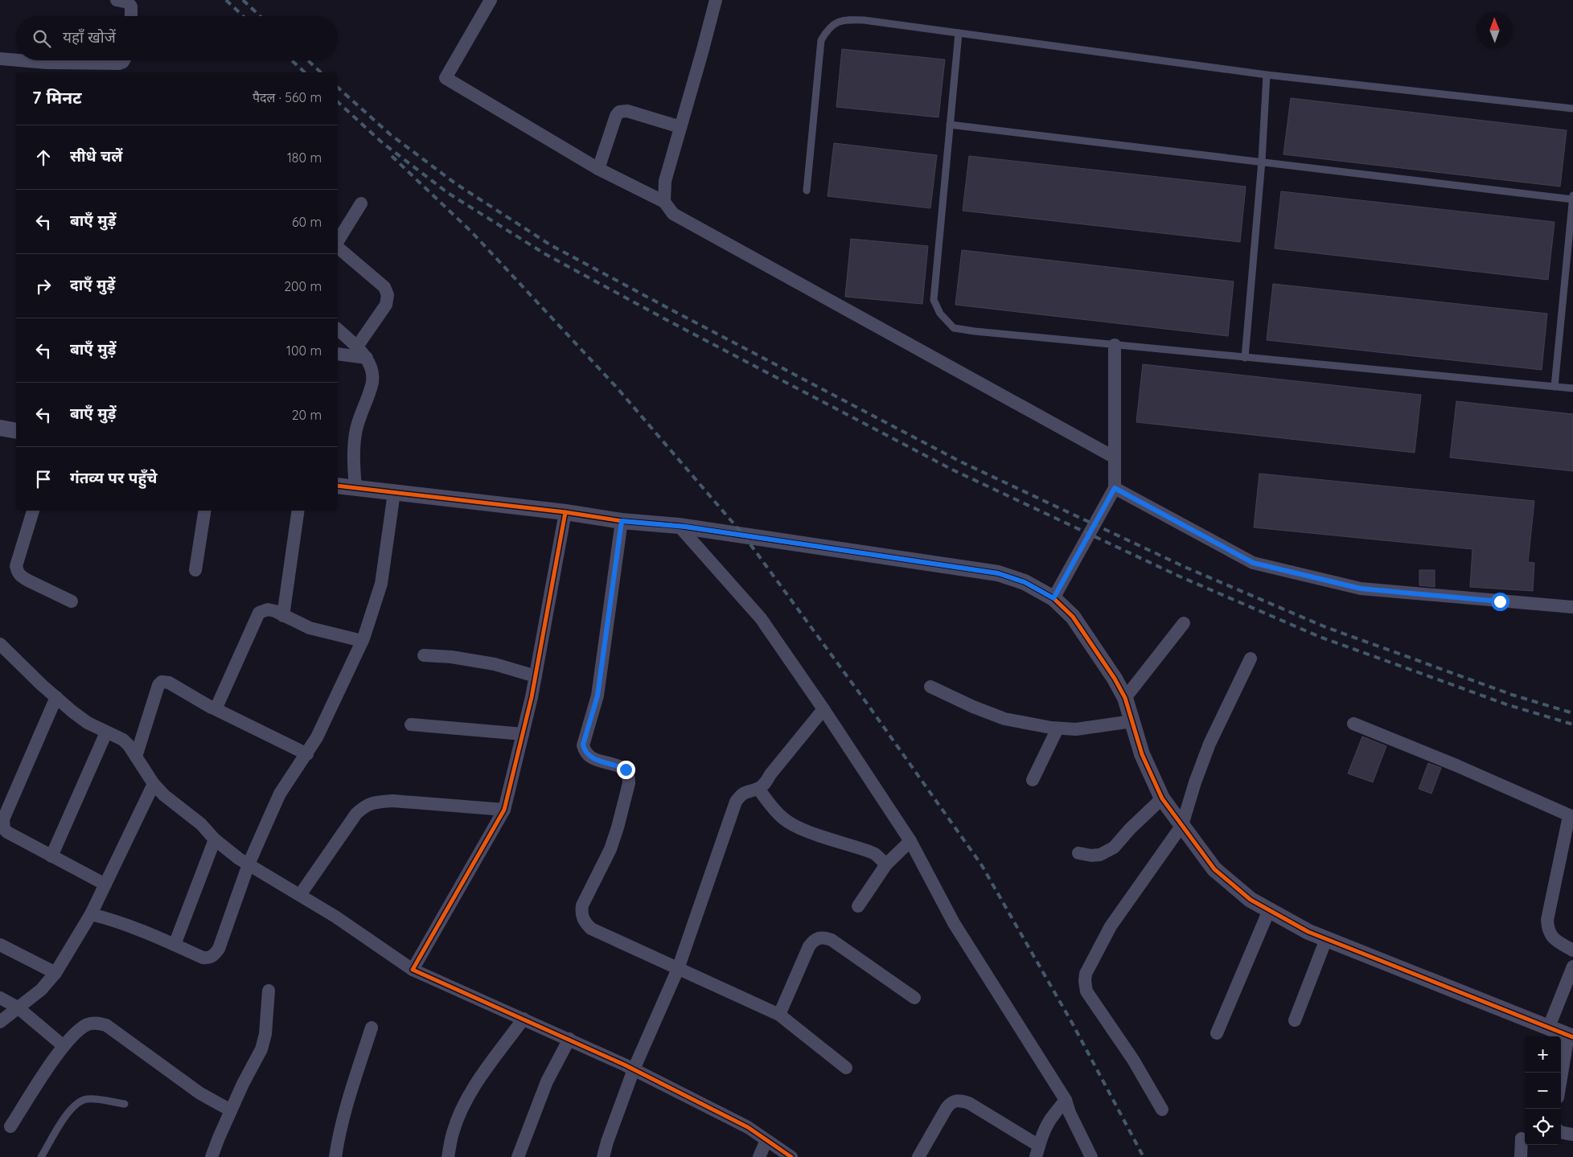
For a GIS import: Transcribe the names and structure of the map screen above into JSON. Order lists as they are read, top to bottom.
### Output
{
  "north": "top",
  "page": {
    "search": "यहाँ खोजें",
    "heading": ["7 मिनट", "पैदल · 560 m"],
    "list": [
      ["सीधे चलें", "180 m"],
      ["बाएँ मुड़ें", "60 m"],
      ["दाएँ मुड़ें", "200 m"],
      ["बाएँ मुड़ें", "100 m"],
      ["बाएँ मुड़ें", "20 m"],
      "गंतव्य पर पहुँचे"
    ],
    "map_buttons": ["+", "−"]
  }
}
